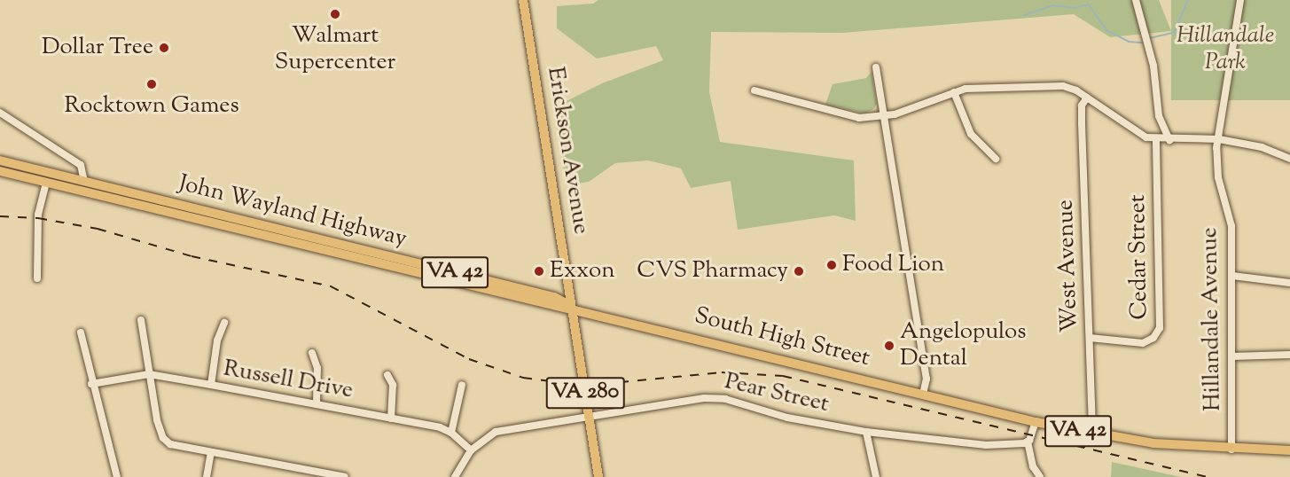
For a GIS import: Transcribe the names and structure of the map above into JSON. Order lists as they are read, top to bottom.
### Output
{
  "streets": {
    "main road": [
      "Erickson Avenue",
      "John Wayland Highway",
      "VA 42",
      "South High Street",
      "VA 280"
    ],
    "street": [
      "Cedar Street",
      "West Avenue",
      "Hillandale Avenue",
      "Russell Drive",
      "Pear Street"
    ]
  },
  "crossings": [
    ["Erickson Avenue", "John Wayland Highway"],
    ["Erickson Avenue", "South High Street"],
    ["Erickson Avenue", "VA 280"],
    ["John Wayland Highway", "South High Street"],
    ["John Wayland Highway", "VA 280"],
    ["Cedar Street", "West Avenue"],
    ["West Avenue", "South High Street"],
    ["Hillandale Avenue", "South High Street"],
    ["South High Street", "VA 280"],
    ["Russell Drive", "Pear Street"],
    ["VA 280", "Pear Street"]
  ],
  "parks": ["Hillandale Park"],
  "places": [
    "Walmart Supercenter",
    "Dollar Tree",
    "Rocktown Games",
    "Food Lion",
    "Exxon",
    "CVS Pharmacy",
    "Angelopulos Dental"
  ]
}
